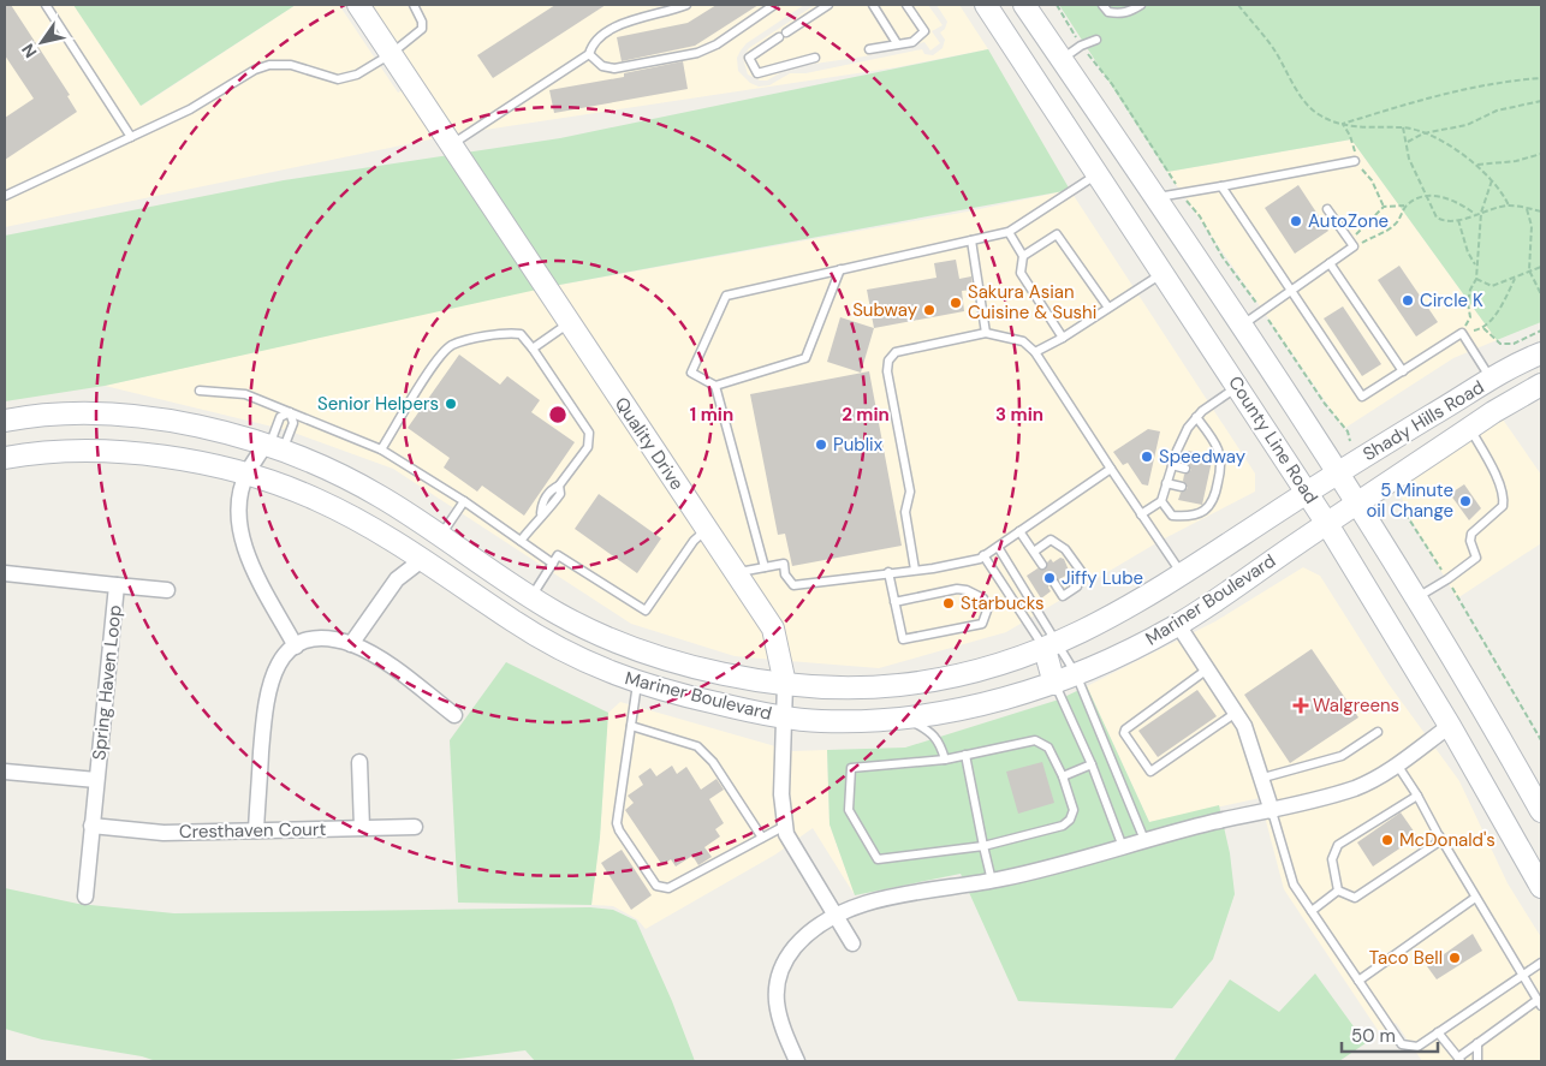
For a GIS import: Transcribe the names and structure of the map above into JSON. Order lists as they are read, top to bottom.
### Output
{
  "streets": {
    "main road": [
      "Shady Hills Road",
      "County Line Road",
      "Quality Drive",
      "Mariner Boulevard"
    ],
    "street": ["Spring Haven Loop", "Cresthaven Court"]
  },
  "crossings": [
    ["Shady Hills Road", "County Line Road"],
    ["Shady Hills Road", "Mariner Boulevard"],
    ["County Line Road", "Mariner Boulevard"],
    ["Quality Drive", "Mariner Boulevard"],
    ["Spring Haven Loop", "Cresthaven Court"]
  ],
  "places": {
    "other": [
      "AutoZone",
      "Circle K",
      "Sakura Asian Cuisine & Sushi",
      "Subway",
      "Senior Helpers",
      "Publix",
      "Speedway",
      "5 Minute oil Change",
      "Jiffy Lube",
      "Starbucks",
      "McDonald's",
      "Taco Bell"
    ],
    "health": ["Walgreens"]
  },
  "scale_bar": "50 m",
  "north": "bottom left",
  "rings": ["1 min", "2 min", "3 min"]
}
